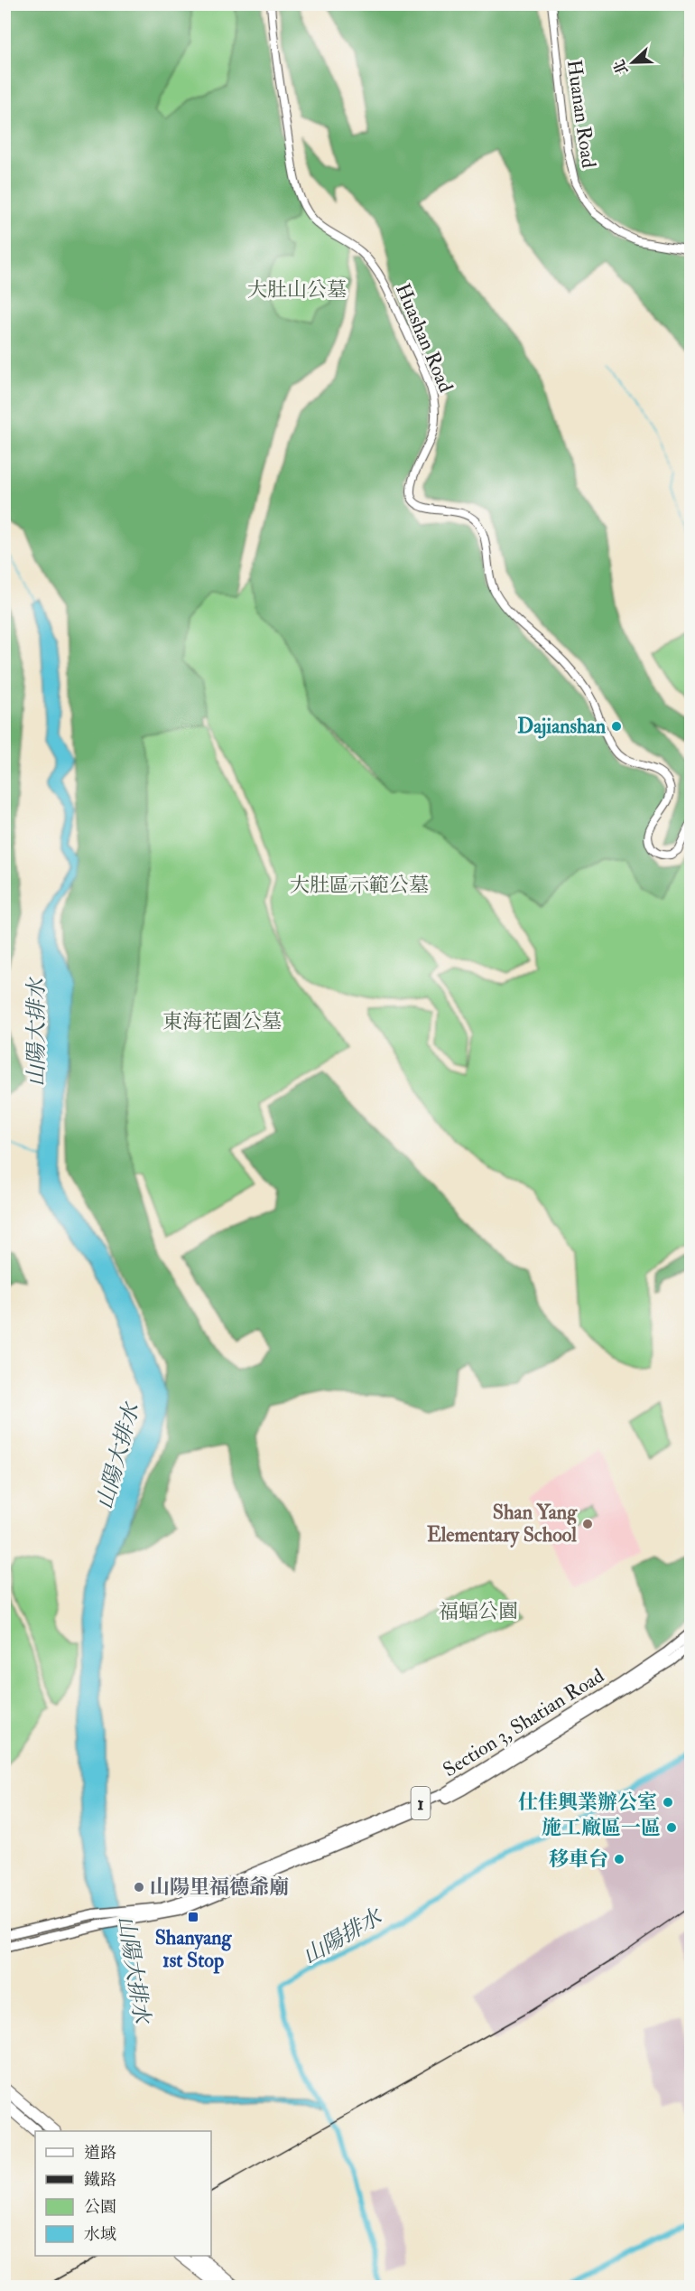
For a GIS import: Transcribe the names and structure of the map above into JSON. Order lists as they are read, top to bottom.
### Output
{
  "streets": {
    "main road": ["Section 3, Shatian Road", "1"],
    "street": ["Huanan Road", "Huashan Road"]
  },
  "crossings": [
    ["Section 3, Shatian Road", "1"]
  ],
  "water": ["山陽大排水", "山陽排水"],
  "parks": [
    "大肚山公墓",
    "大肚區示範公墓",
    "東海花園公墓",
    "福蝠公園"
  ],
  "places": {
    "other": [
      "Dajianshan",
      "Shan Yang Elementary School",
      "仕佳興業辦公室",
      "施工廠區一區",
      "移車台",
      "山陽里福德爺廟"
    ],
    "transit": ["Shanyang 1st Stop"]
  },
  "legend": [
    "道路",
    "鐵路",
    "公園",
    "水域"
  ],
  "north": "left"
}
